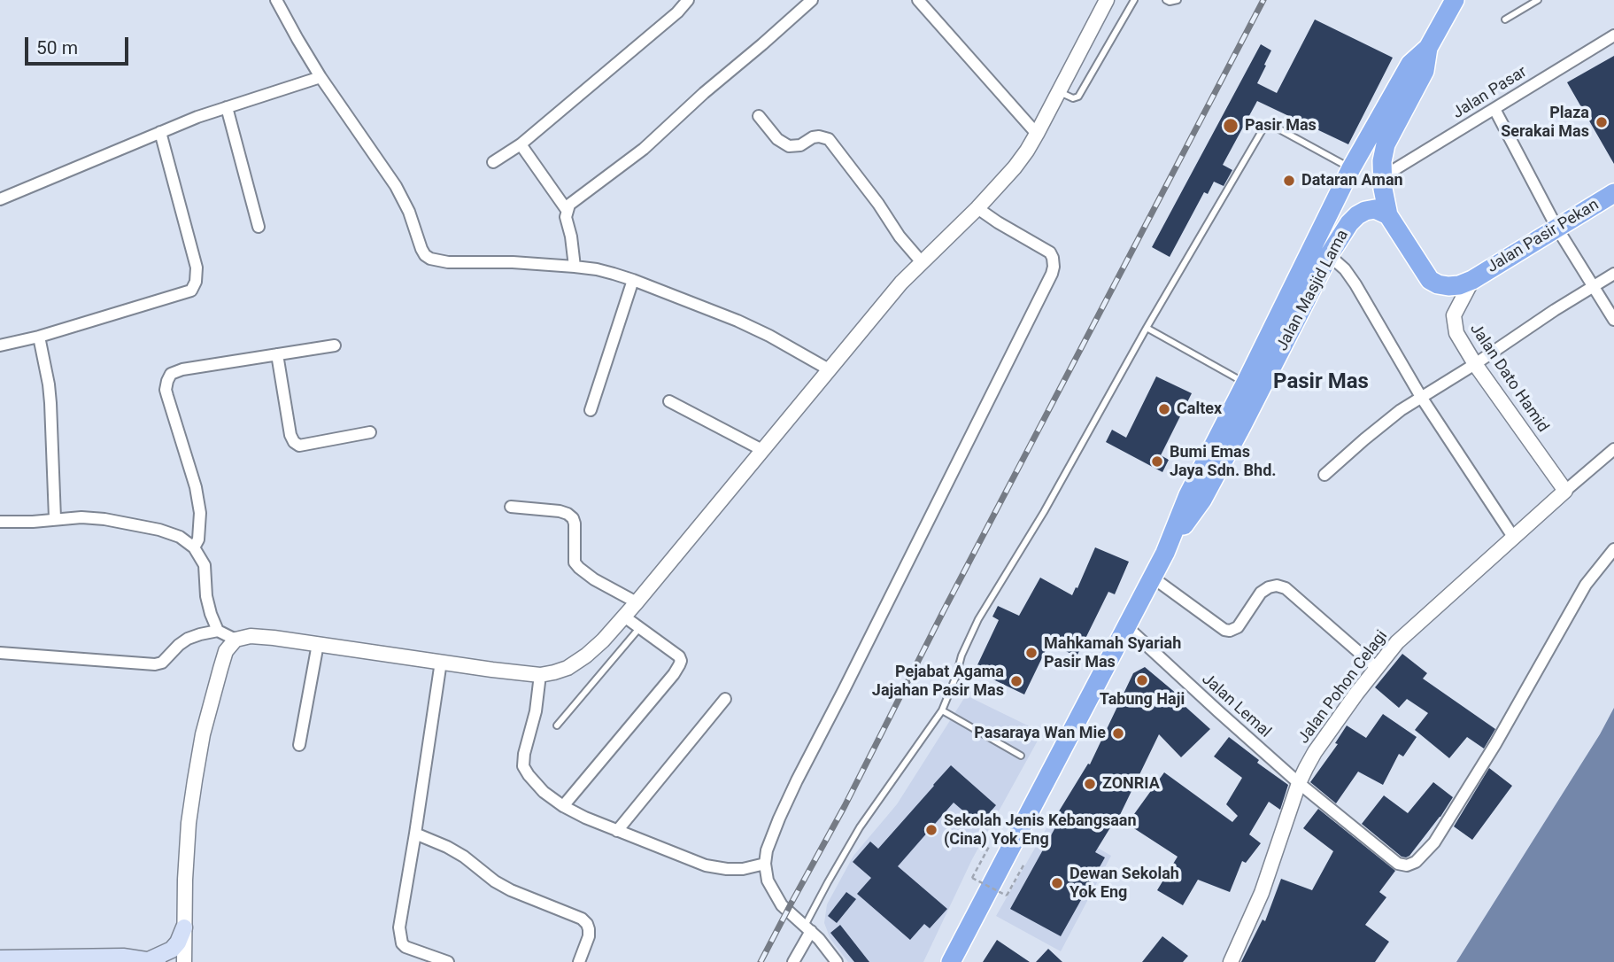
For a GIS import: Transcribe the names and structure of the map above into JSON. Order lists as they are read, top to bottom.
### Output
{
  "streets": {
    "highway": ["Jalan Pasir Pekan", "Jalan Masjid Lama"],
    "street": [
      "Jalan Pasar",
      "Jalan Dato Hamid",
      "Jalan Pohon Celagi",
      "Jalan Lemal"
    ]
  },
  "crossings": [
    ["Jalan Pasar", "Jalan Masjid Lama"],
    ["Jalan Pasir Pekan", "Jalan Dato Hamid"],
    ["Jalan Masjid Lama", "Jalan Lemal"],
    ["Jalan Dato Hamid", "Jalan Pohon Celagi"],
    ["Jalan Pohon Celagi", "Jalan Lemal"]
  ],
  "districts": ["Pasir Mas"],
  "places": [
    "Plaza Serakai Mas",
    "Pasir Mas",
    "Dataran Aman",
    "Caltex",
    "Bumi Emas Jaya Sdn. Bhd.",
    "Mahkamah Syariah Pasir Mas",
    "Tabung Haji",
    "Pejabat Agama Jajahan Pasir Mas",
    "Pasaraya Wan Mie",
    "ZONRIA",
    "Sekolah Jenis Kebangsaan (Cina) Yok Eng",
    "Dewan Sekolah Yok Eng"
  ],
  "scale_bar": "50 m"
}
